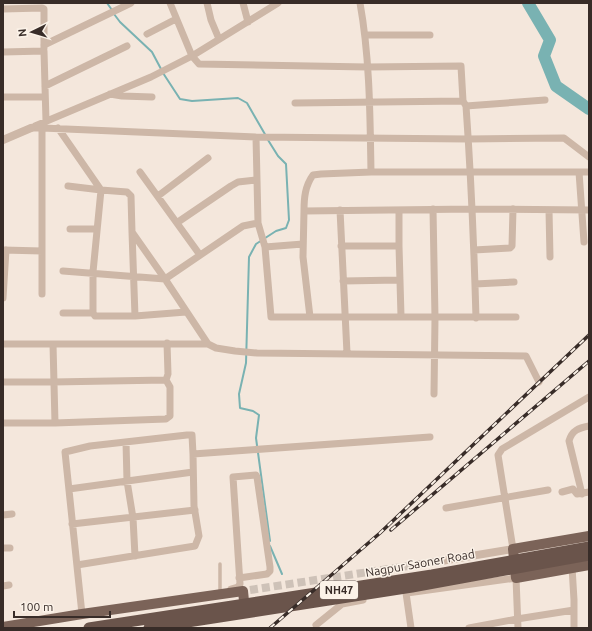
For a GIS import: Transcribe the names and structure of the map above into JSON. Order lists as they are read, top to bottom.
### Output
{
  "streets": {
    "highway": ["Nagpur Saoner Road", "NH47"]
  },
  "scale_bar": "100 m",
  "north": "left"
}
